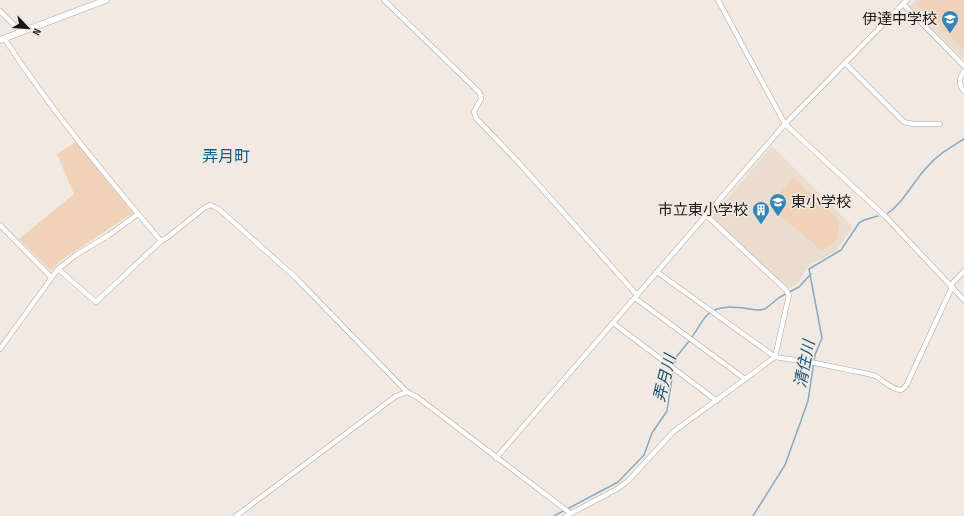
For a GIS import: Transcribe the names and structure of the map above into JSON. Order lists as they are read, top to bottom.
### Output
{
  "districts": ["弄月町"],
  "water": ["清住川", "弄月川"],
  "places": {
    "school or university": ["伊達中学校", "東小学校"],
    "building": ["市立東小学校"]
  },
  "north": "bottom right"
}
